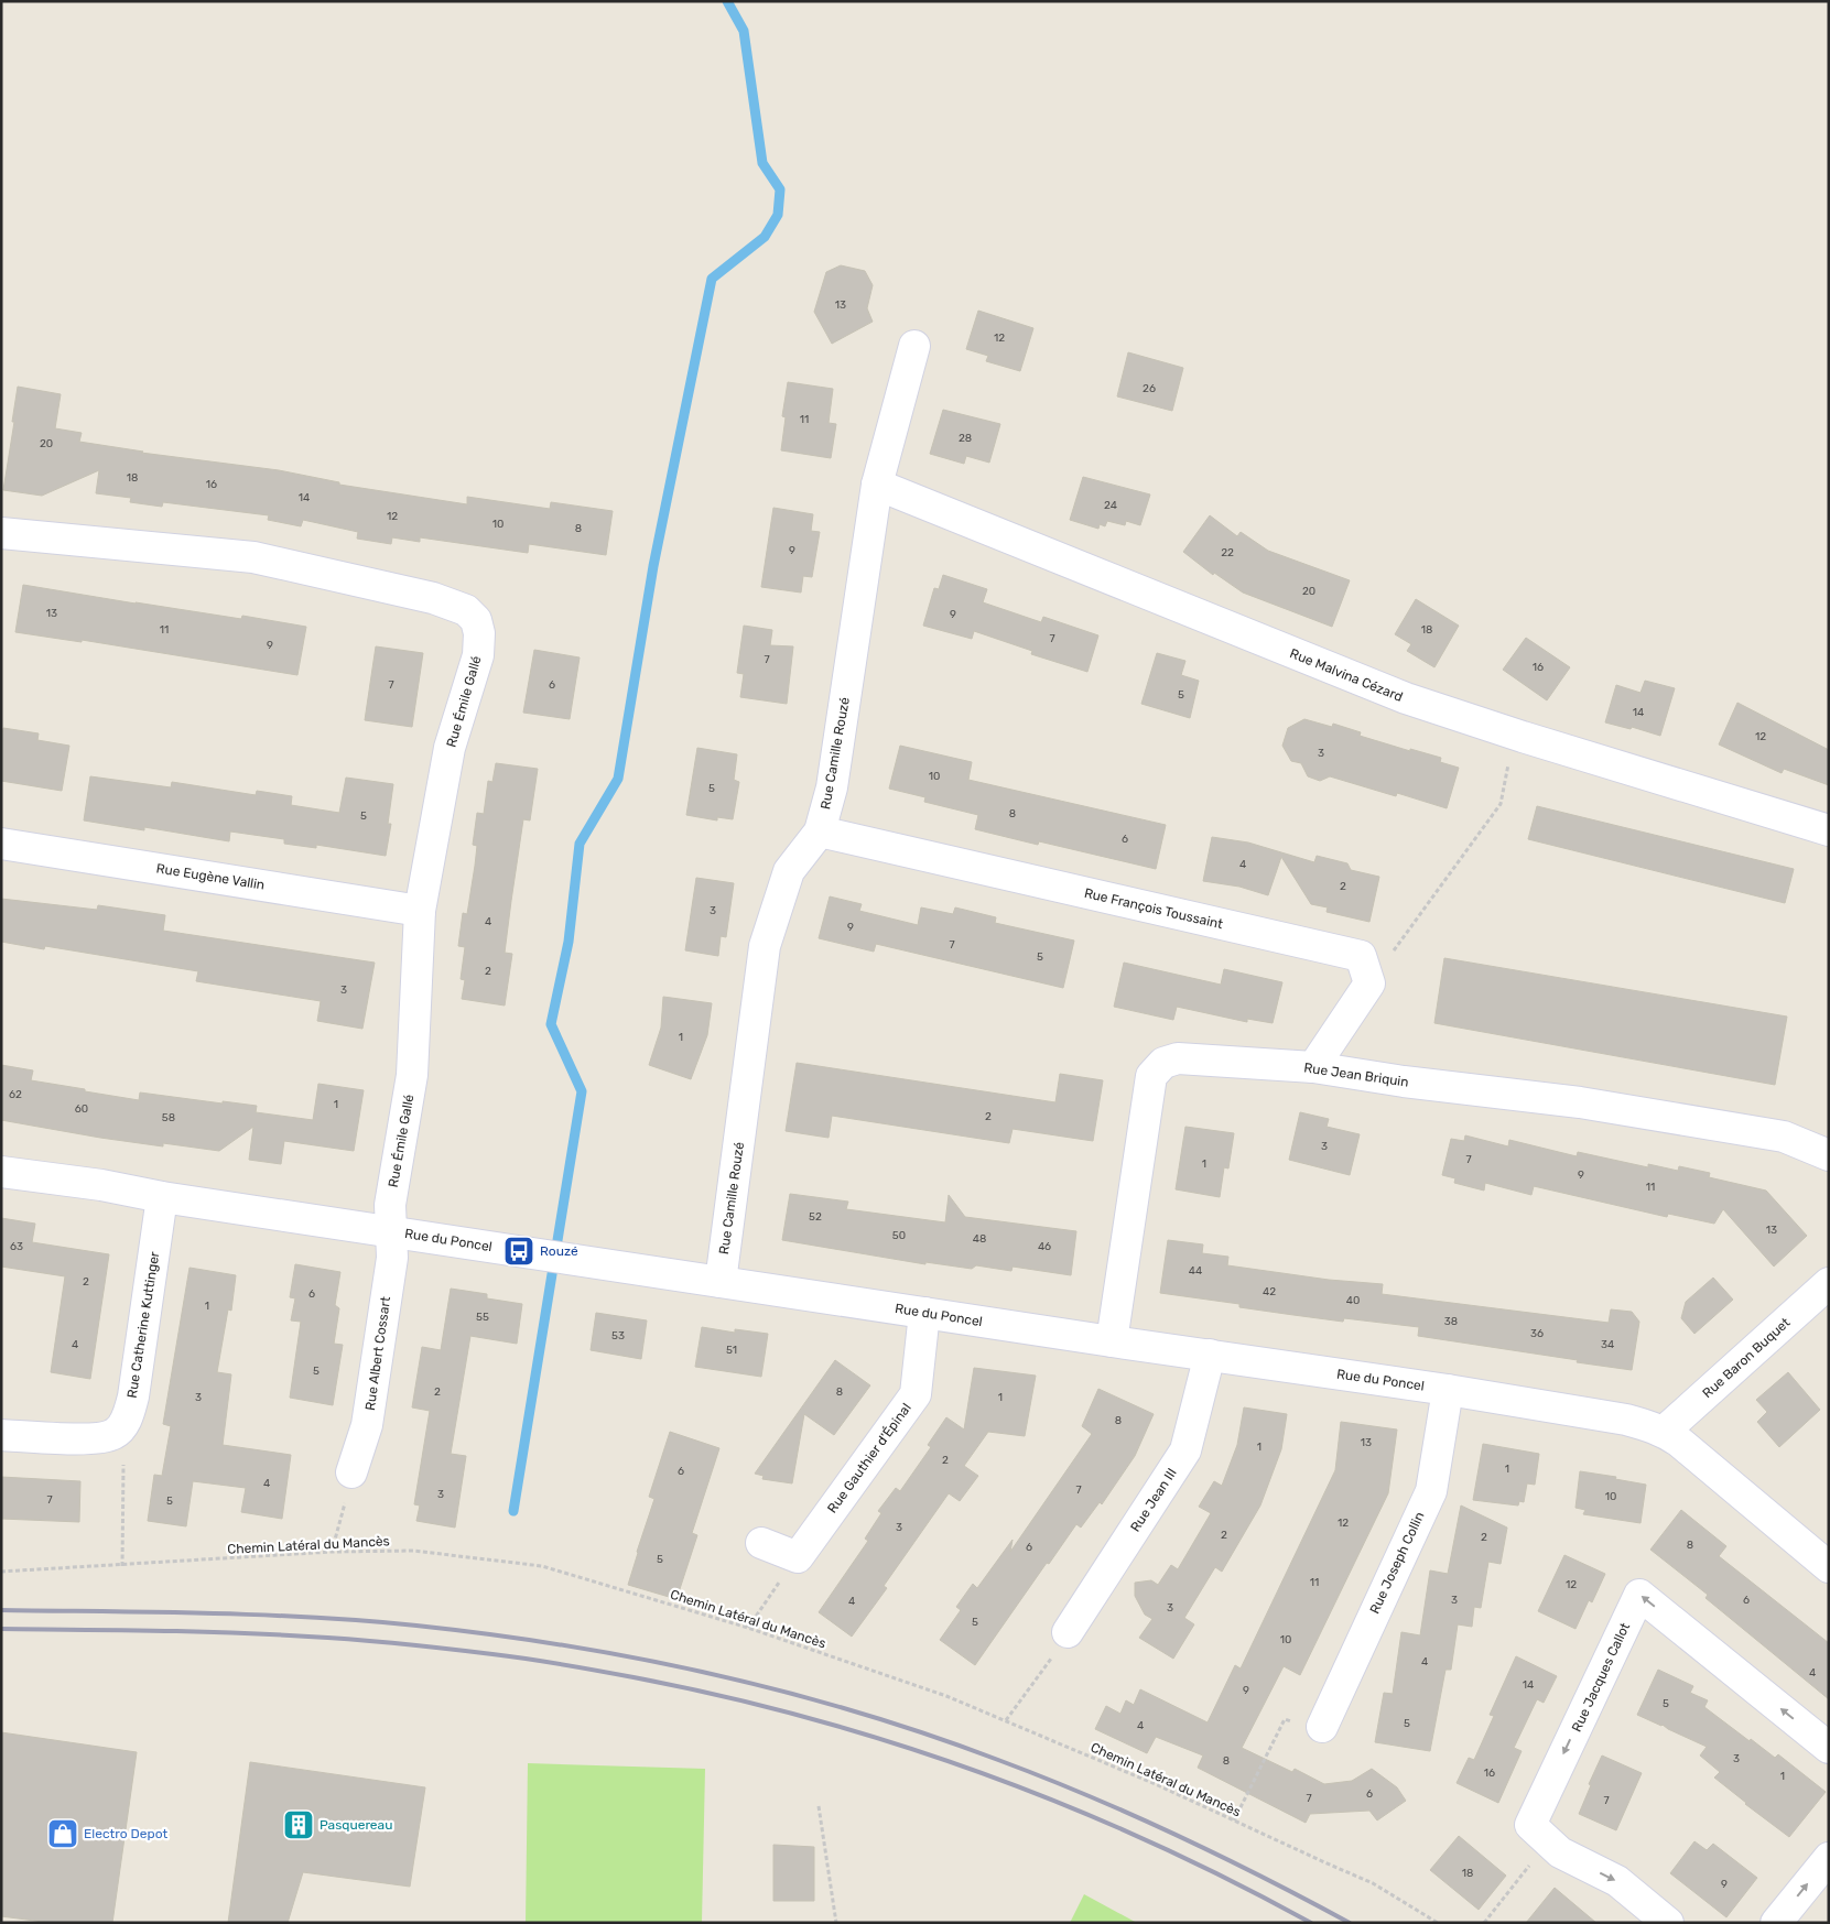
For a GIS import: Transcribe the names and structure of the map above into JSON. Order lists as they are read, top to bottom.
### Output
{
  "streets": {
    "street": [
      "Rue Malvina Cézard",
      "Rue Émile Gallé",
      "Rue Camille Rouzé",
      "Rue Eugène Vallin",
      "Rue François Toussaint",
      "Rue Jean Briquin",
      "Rue du Poncel",
      "Rue Catherine Kuttinger",
      "Rue Albert Cossart",
      "Rue Baron Buquet",
      "Rue Gauthier d'Épinal",
      "Rue Jean III",
      "Rue Joseph Collin",
      "Rue Jacques Callot"
    ],
    "path": ["Chemin Latéral du Mancès"]
  },
  "crossings": [
    ["Rue Malvina Cézard", "Rue Camille Rouzé"],
    ["Rue Émile Gallé", "Rue Eugène Vallin"],
    ["Rue Émile Gallé", "Rue du Poncel"],
    ["Rue Émile Gallé", "Rue Albert Cossart"],
    ["Rue Camille Rouzé", "Rue François Toussaint"],
    ["Rue Camille Rouzé", "Rue du Poncel"],
    ["Rue Jean Briquin", "Rue du Poncel"],
    ["Rue du Poncel", "Rue Catherine Kuttinger"],
    ["Rue du Poncel", "Rue Albert Cossart"],
    ["Rue du Poncel", "Rue Baron Buquet"],
    ["Rue du Poncel", "Rue Gauthier d'Épinal"],
    ["Rue du Poncel", "Rue Jean III"],
    ["Rue du Poncel", "Rue Joseph Collin"]
  ],
  "places": {
    "bus stop": ["Rouzé"],
    "building": ["Pasquereau"],
    "shop": ["Electro Depot"]
  },
  "house_numbers": [
    "13",
    "12",
    "26",
    "11",
    "28",
    "20",
    "18",
    "16",
    "14",
    "24",
    "12",
    "10",
    "8",
    "9",
    "22",
    "20",
    "13",
    "9",
    "11",
    "18",
    "7",
    "9",
    "7",
    "16",
    "7",
    "6",
    "5",
    "14",
    "12",
    "3",
    "10",
    "5",
    "8",
    "5",
    "6",
    "4",
    "2",
    "3",
    "4",
    "9",
    "7",
    "5",
    "2",
    "3",
    "1",
    "62",
    "1",
    "60",
    "2",
    "58",
    "3",
    "7",
    "1",
    "9",
    "11",
    "52",
    "13",
    "50",
    "48",
    "63",
    "46",
    "44",
    "2",
    "42",
    "6",
    "40",
    "1",
    "55",
    "38",
    "36",
    "53",
    "4",
    "34",
    "51",
    "5",
    "2",
    "8",
    "3",
    "1",
    "8",
    "13",
    "1",
    "2",
    "1",
    "6",
    "4",
    "7",
    "3",
    "10",
    "7",
    "5",
    "12",
    "3",
    "2",
    "2",
    "8",
    "6",
    "5",
    "11",
    "12",
    "3",
    "6",
    "4",
    "3",
    "5",
    "10",
    "4",
    "4",
    "14",
    "9",
    "5",
    "5",
    "4",
    "3",
    "8",
    "16",
    "1",
    "6",
    "7",
    "7",
    "18",
    "9"
  ]
}
